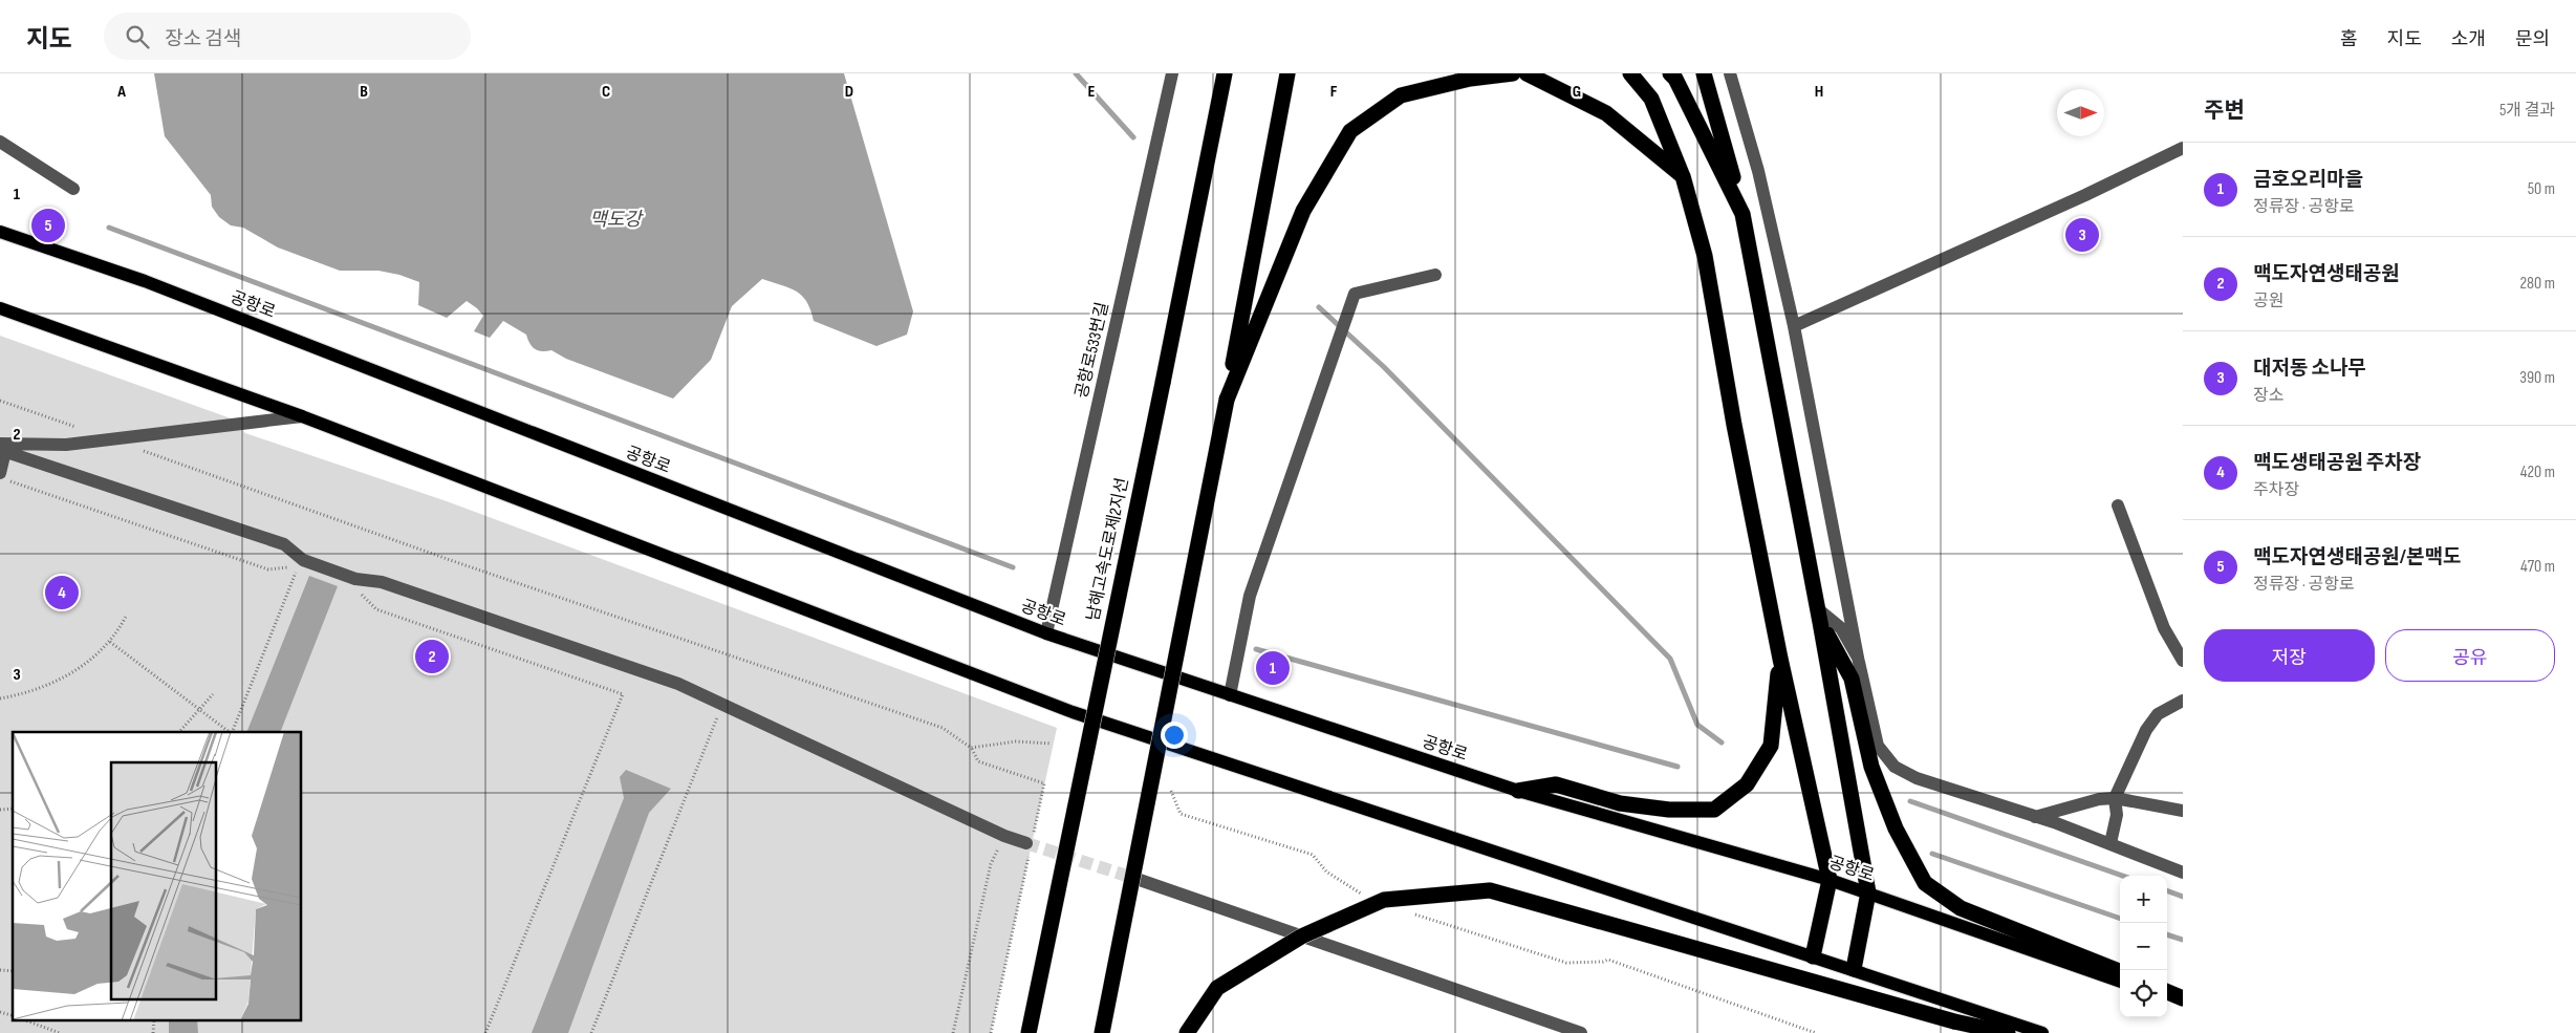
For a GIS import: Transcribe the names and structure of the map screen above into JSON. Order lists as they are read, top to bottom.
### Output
{
  "streets": {
    "highway": ["남해고속도로제2지선"],
    "main road": ["공항로"],
    "street": ["공항로533번길"]
  },
  "crossings": [
    ["공항로", "공항로533번길"]
  ],
  "water": ["맥도강"],
  "north": "right",
  "page": {
    "header": "지도",
    "search": "장소 검색",
    "nav": [
      "홈",
      "지도",
      "소개",
      "문의"
    ],
    "heading": ["주변", "5개 결과"],
    "list": [
      {
        "mark": "1",
        "name": "금호오리마을",
        "note": "정류장 · 공항로",
        "value": "50 m"
      },
      {
        "mark": "2",
        "name": "맥도자연생태공원",
        "note": "공원",
        "value": "280 m"
      },
      {
        "mark": "3",
        "name": "대저동 소나무",
        "note": "장소",
        "value": "390 m"
      },
      {
        "mark": "4",
        "name": "맥도생태공원 주차장",
        "note": "주차장",
        "value": "420 m"
      },
      {
        "mark": "5",
        "name": "맥도자연생태공원/본맥도",
        "note": "정류장 · 공항로",
        "value": "470 m"
      }
    ],
    "pins": [
      "5",
      "3",
      "4",
      "2",
      "1"
    ],
    "buttons": ["저장", "공유"],
    "map_buttons": ["+", "−"]
  },
  "grid": {
    "columns": [
      "A",
      "B",
      "C",
      "D",
      "E",
      "F",
      "G",
      "H"
    ],
    "rows": ["1", "2", "3"]
  }
}
